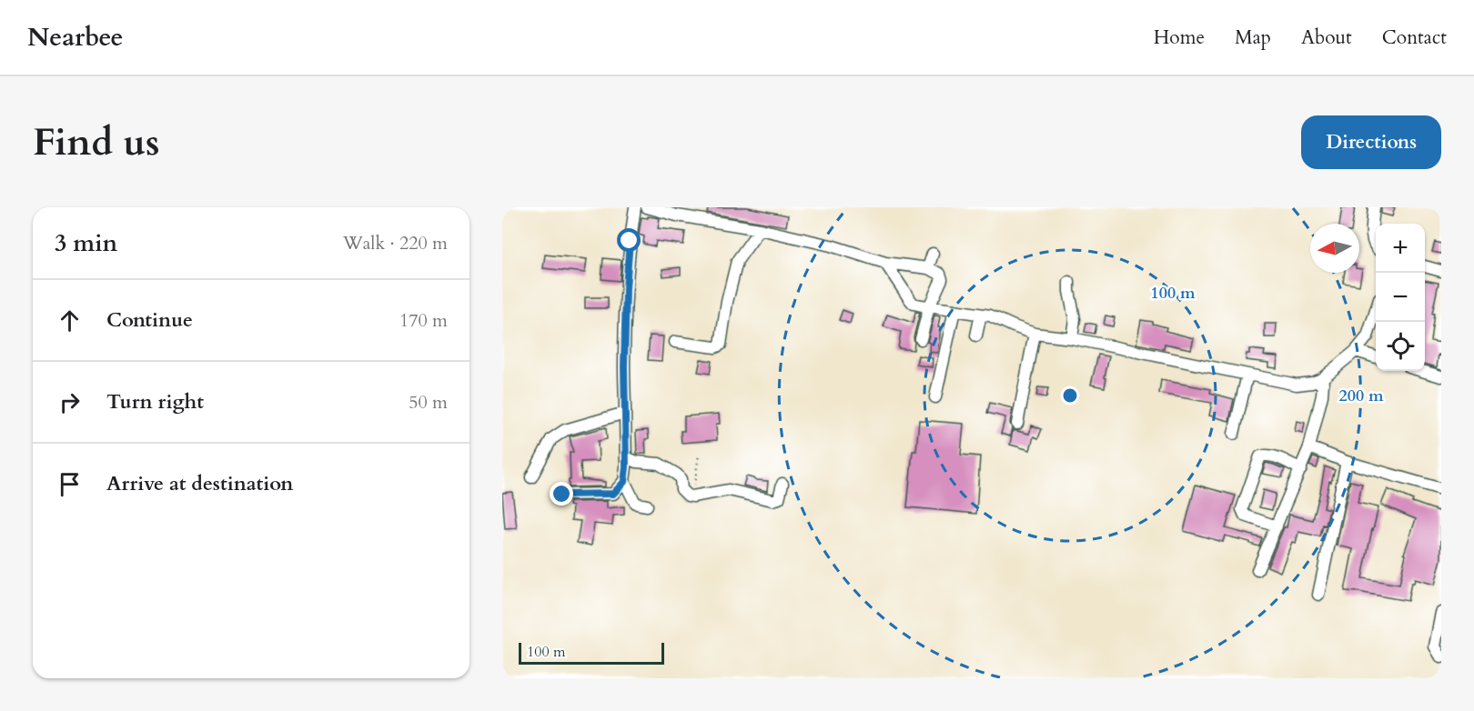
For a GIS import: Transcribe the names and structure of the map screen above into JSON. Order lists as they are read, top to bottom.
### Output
{
  "scale_bar": "100 m",
  "north": "left",
  "page": {
    "header": "Nearbee",
    "nav": [
      "Home",
      "Map",
      "About",
      "Contact"
    ],
    "buttons": "Directions",
    "title": "Find us",
    "heading": ["3 min", "Walk · 220 m"],
    "map_buttons": ["+", "−"],
    "list": [
      ["Continue", "170 m"],
      ["Turn right", "50 m"],
      "Arrive at destination"
    ],
    "scale": "100 m"
  },
  "rings": ["100 m", "200 m"]
}
